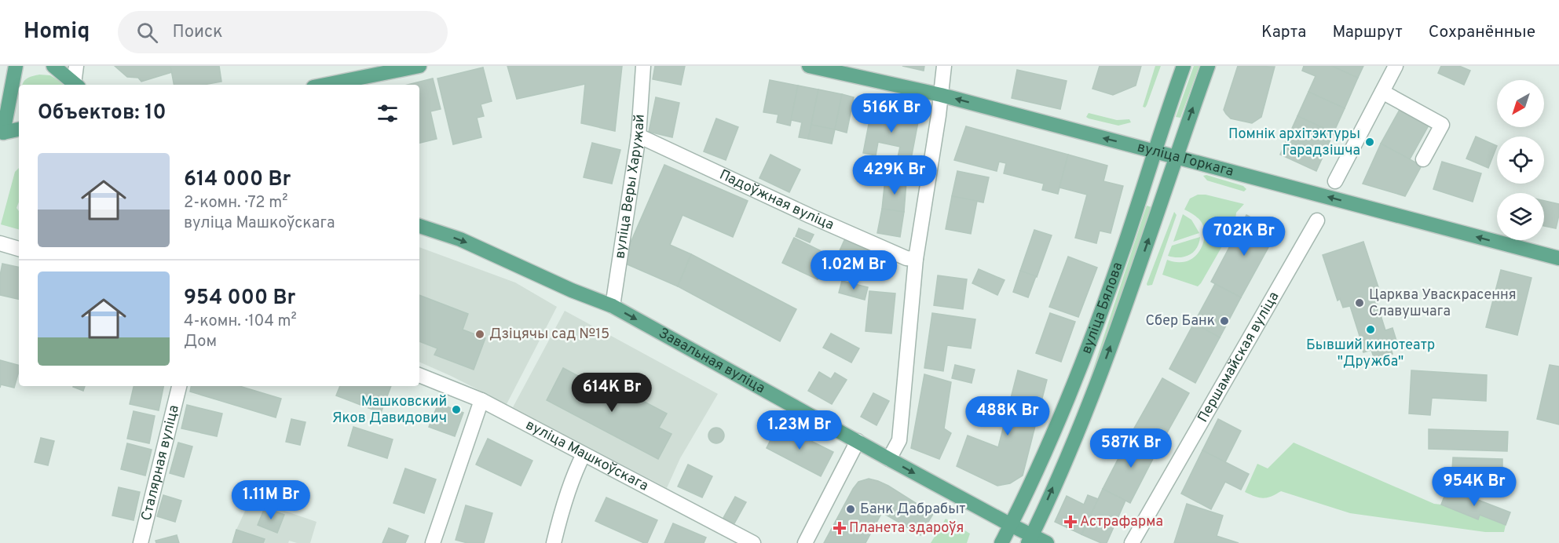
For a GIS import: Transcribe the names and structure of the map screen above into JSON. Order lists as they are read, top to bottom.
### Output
{
  "streets": {
    "main road": ["вуліца Горкага", "вуліца Бялова", "Завальная вуліца"],
    "street": [
      "вуліца Веры Харужай",
      "Падоўжная вуліца",
      "Першамайская вуліца",
      "вуліца Машкоўскага",
      "Сталярная вуліца"
    ]
  },
  "crossings": [
    ["вуліца Горкага", "вуліца Бялова"],
    ["вуліца Веры Харужай", "Падоўжная вуліца"],
    ["вуліца Веры Харужай", "Завальная вуліца"],
    ["вуліца Бялова", "Завальная вуліца"]
  ],
  "one_way": ["вуліца Горкага", "Завальная вуліца"],
  "places": {
    "other": [
      "Помнік архітэктуры Гарадзішча",
      "Царква Уваскрасення Славушчага",
      "Сбер Банк",
      "Бывший кинотеатр \"Дружба\"",
      "Дзіцячы сад №15",
      "Машковский Яков Давидович",
      "Банк Дабрабыт"
    ],
    "health": ["Астрафарма", "Планета здароўя"]
  },
  "north": "bottom left",
  "page": {
    "header": "Homiq",
    "search": "Поиск",
    "nav": ["Карта", "Маршрут", "Сохранённые"],
    "heading": "Объектов: 10",
    "price": [
      "516K Br",
      "429K Br",
      "702K Br",
      "1.02M Br",
      "614K Br",
      "488K Br",
      "1.23M Br",
      "587K Br",
      "954K Br",
      "1.11M Br"
    ],
    "list": [
      {
        "name": "614 000 Br",
        "note": "2-комн. · 72 m² · вуліца Машкоўскага"
      },
      {
        "name": "954 000 Br",
        "note": "4-комн. · 104 m² · Дом"
      }
    ]
  }
}
